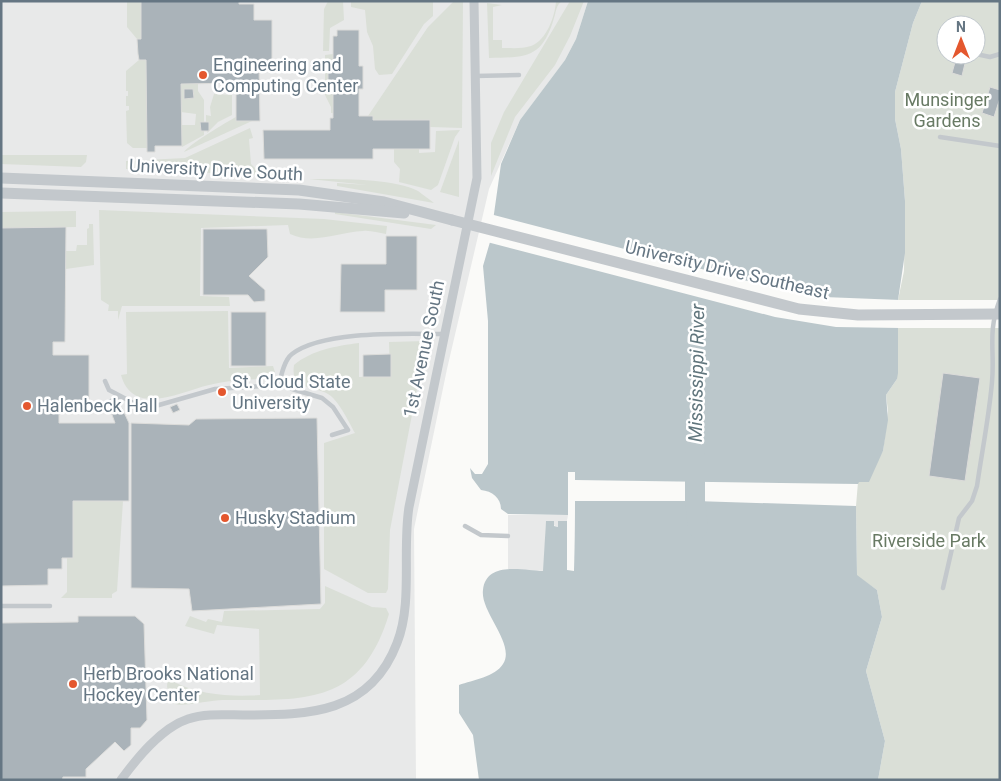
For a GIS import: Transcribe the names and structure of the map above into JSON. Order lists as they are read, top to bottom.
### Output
{
  "streets": {
    "street": ["University Drive South", "University Drive Southeast", "1st Avenue South"]
  },
  "crossings": [
    ["University Drive South", "University Drive Southeast"]
  ],
  "water": ["Mississippi River"],
  "parks": ["Munsinger Gardens", "Riverside Park"],
  "places": [
    "Engineering and Computing Center",
    "St. Cloud State University",
    "Halenbeck Hall",
    "Husky Stadium",
    "Herb Brooks National Hockey Center"
  ],
  "north": "top"
}
